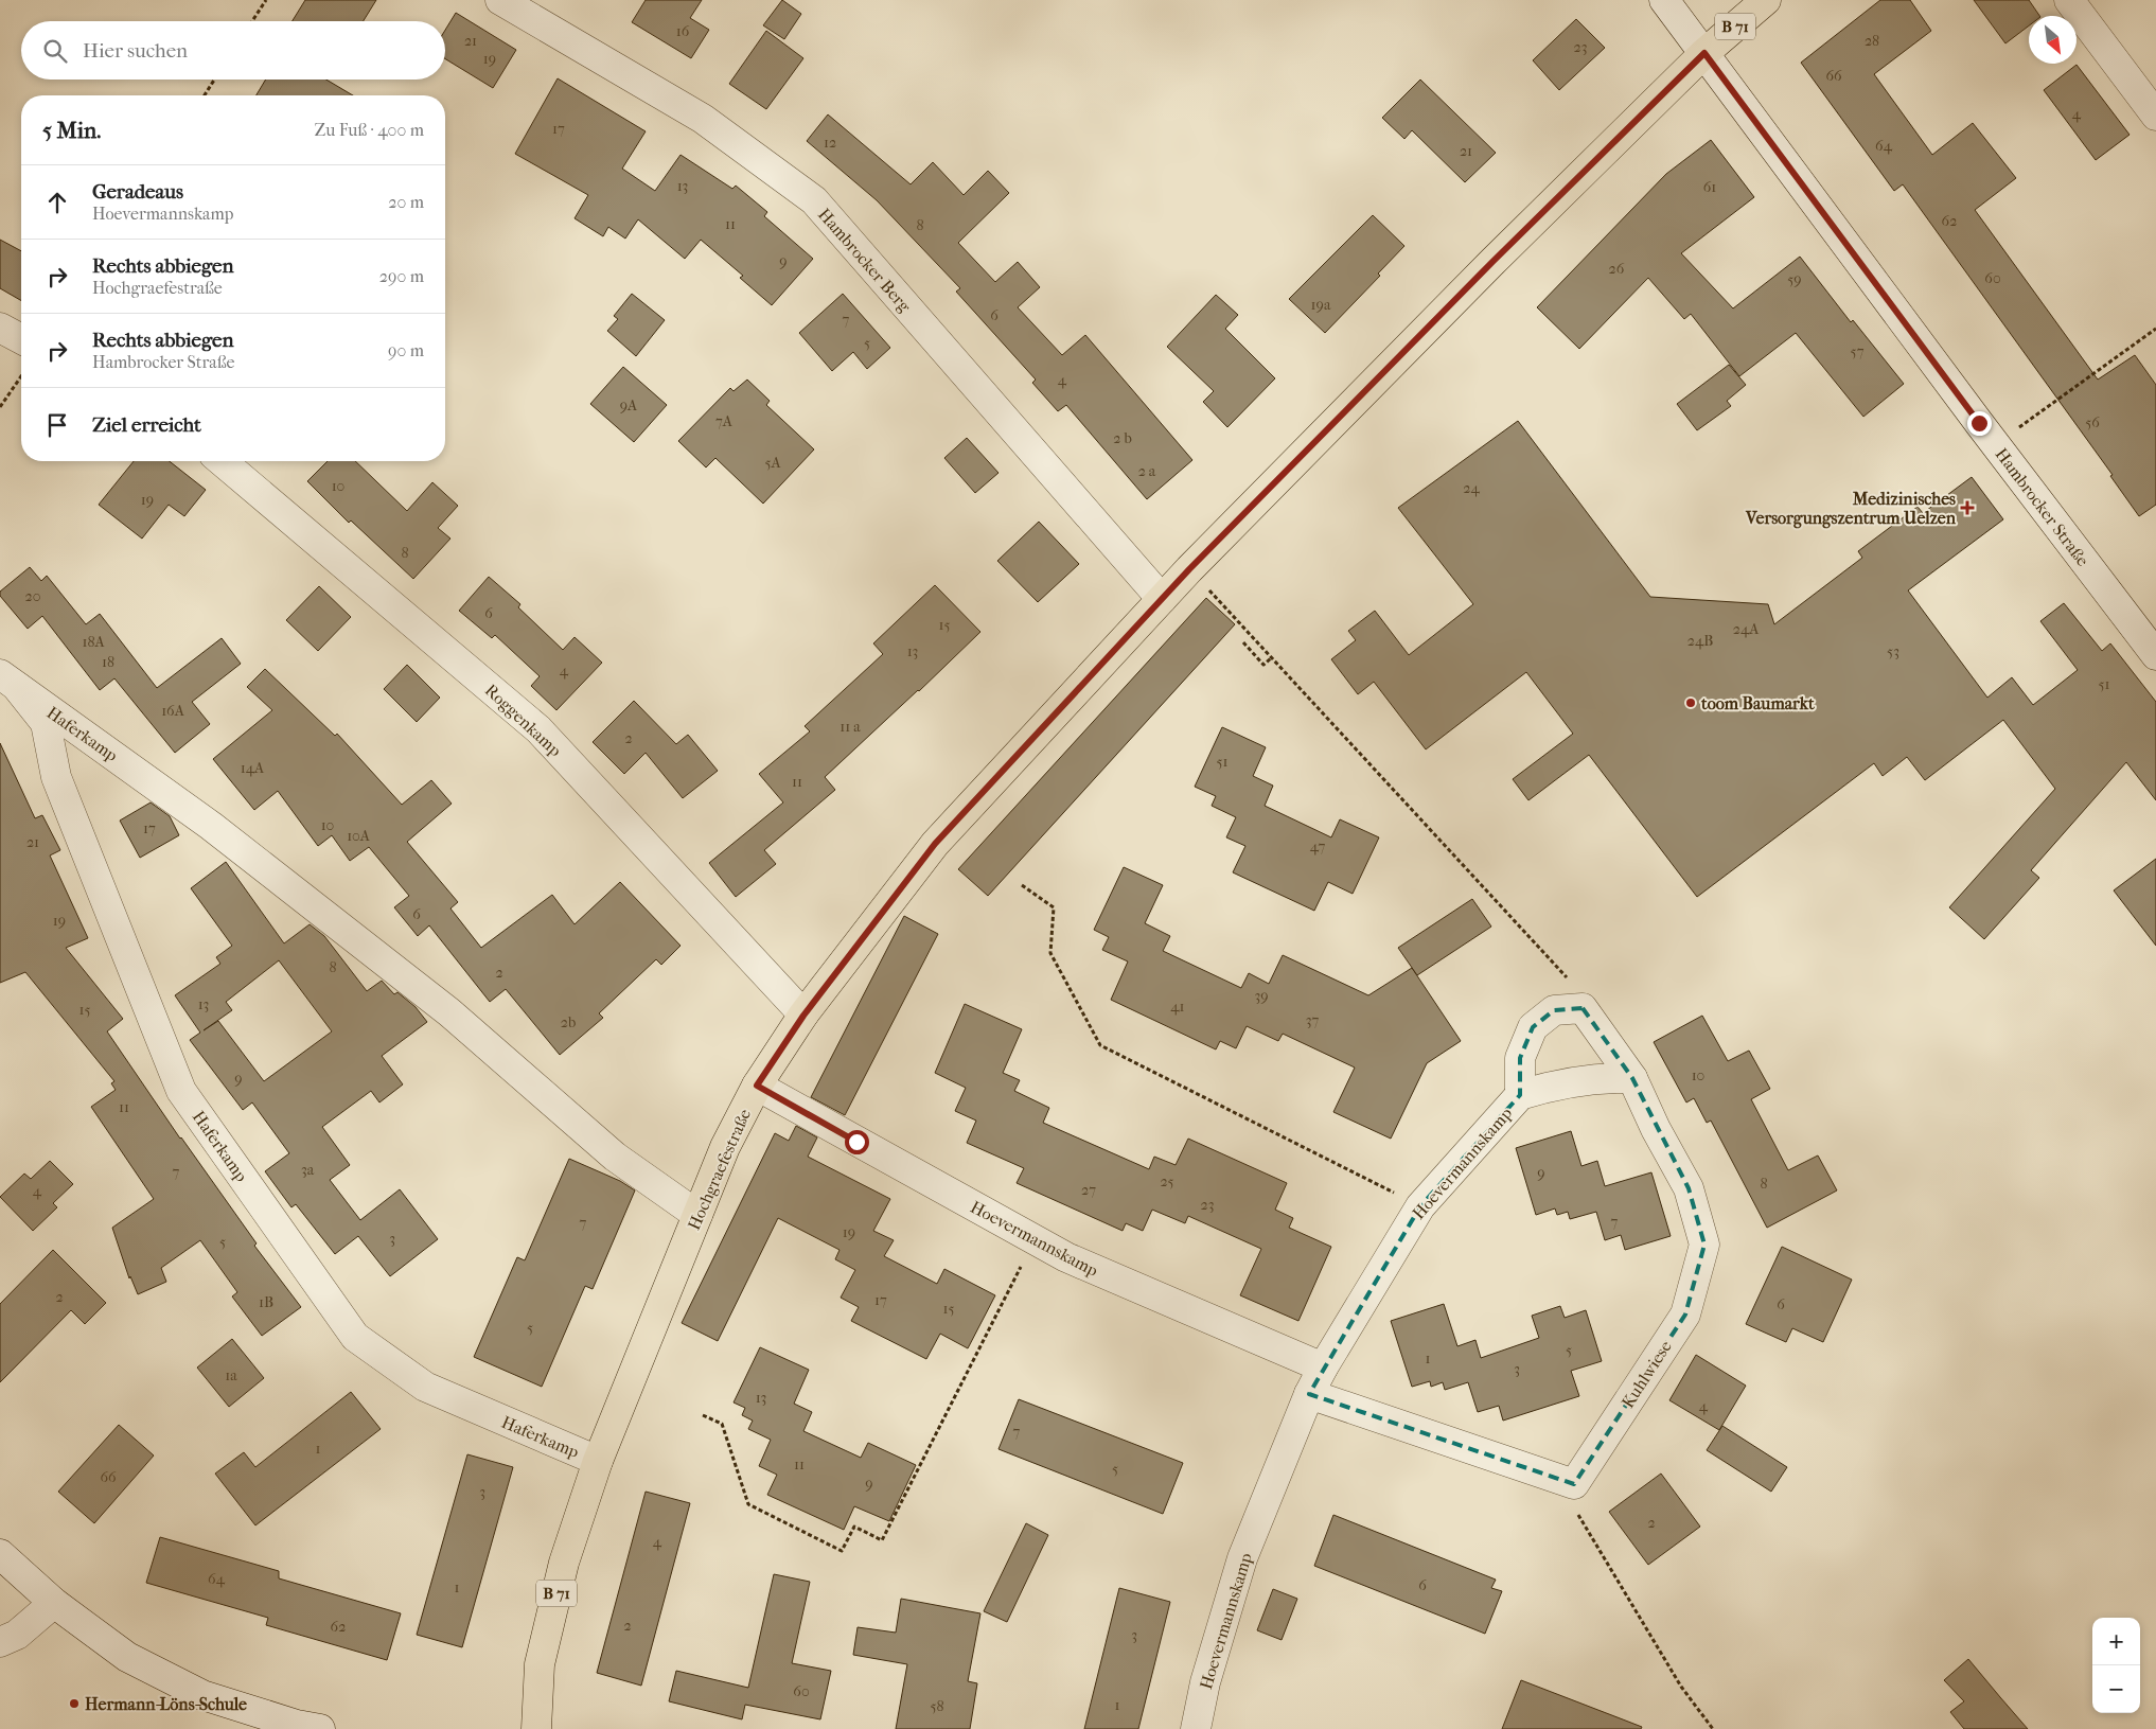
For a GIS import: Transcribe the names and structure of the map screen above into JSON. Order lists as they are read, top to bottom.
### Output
{
  "streets": {
    "main road": ["B 71", "Hochgraefestraße"],
    "street": [
      "Hambrocker Berg",
      "Hambrocker Straße",
      "Roggenkamp",
      "Haferkamp",
      "Hoevermannskamp",
      "Kuhlwiese"
    ]
  },
  "crossings": [
    ["Hambrocker Berg", "Hochgraefestraße"],
    ["Hambrocker Straße", "Hochgraefestraße"],
    ["Roggenkamp", "Hochgraefestraße"],
    ["Haferkamp", "Hochgraefestraße"],
    ["Hoevermannskamp", "Hochgraefestraße"],
    ["Hoevermannskamp", "Kuhlwiese"]
  ],
  "places": {
    "health": ["Medizinisches Versorgungszentrum Uelzen"],
    "other": ["toom Baumarkt", "Hermann-Löns-Schule"]
  },
  "house_numbers": [
    "16",
    "21",
    "28",
    "23",
    "19",
    "66",
    "4",
    "17",
    "12",
    "64",
    "21",
    "13",
    "61",
    "62",
    "11",
    "8",
    "9",
    "26",
    "60",
    "59",
    "19a",
    "6",
    "7",
    "5",
    "57",
    "4",
    "9A",
    "7A",
    "56",
    "2 b",
    "5A",
    "2 a",
    "10",
    "24",
    "19",
    "8",
    "20",
    "6",
    "15",
    "24A",
    "24B",
    "18A",
    "13",
    "53",
    "18",
    "4",
    "51",
    "16A",
    "11 a",
    "2",
    "51",
    "14A",
    "11",
    "10",
    "17",
    "10A",
    "21",
    "47",
    "6",
    "19",
    "8",
    "2",
    "39",
    "13",
    "41",
    "15",
    "37",
    "2b",
    "10",
    "9",
    "11",
    "3a",
    "7",
    "9",
    "25",
    "8",
    "27",
    "4",
    "23",
    "7",
    "7",
    "19",
    "3",
    "5",
    "2",
    "17",
    "1B",
    "6",
    "15",
    "5",
    "5",
    "1",
    "3",
    "1a",
    "13",
    "4",
    "7",
    "1",
    "11",
    "5",
    "66",
    "9",
    "3",
    "2",
    "4",
    "64",
    "6",
    "1",
    "2",
    "62",
    "3",
    "60",
    "1",
    "58"
  ],
  "north": "bottom right",
  "page": {
    "search": "Hier suchen",
    "heading": ["5 Min.", "Zu Fuß · 400 m"],
    "list": [
      ["Geradeaus", "Hoevermannskamp", "20 m"],
      ["Rechts abbiegen", "Hochgraefestraße", "290 m"],
      ["Rechts abbiegen", "Hambrocker Straße", "90 m"],
      "Ziel erreicht"
    ],
    "map_buttons": ["+", "−"]
  }
}
